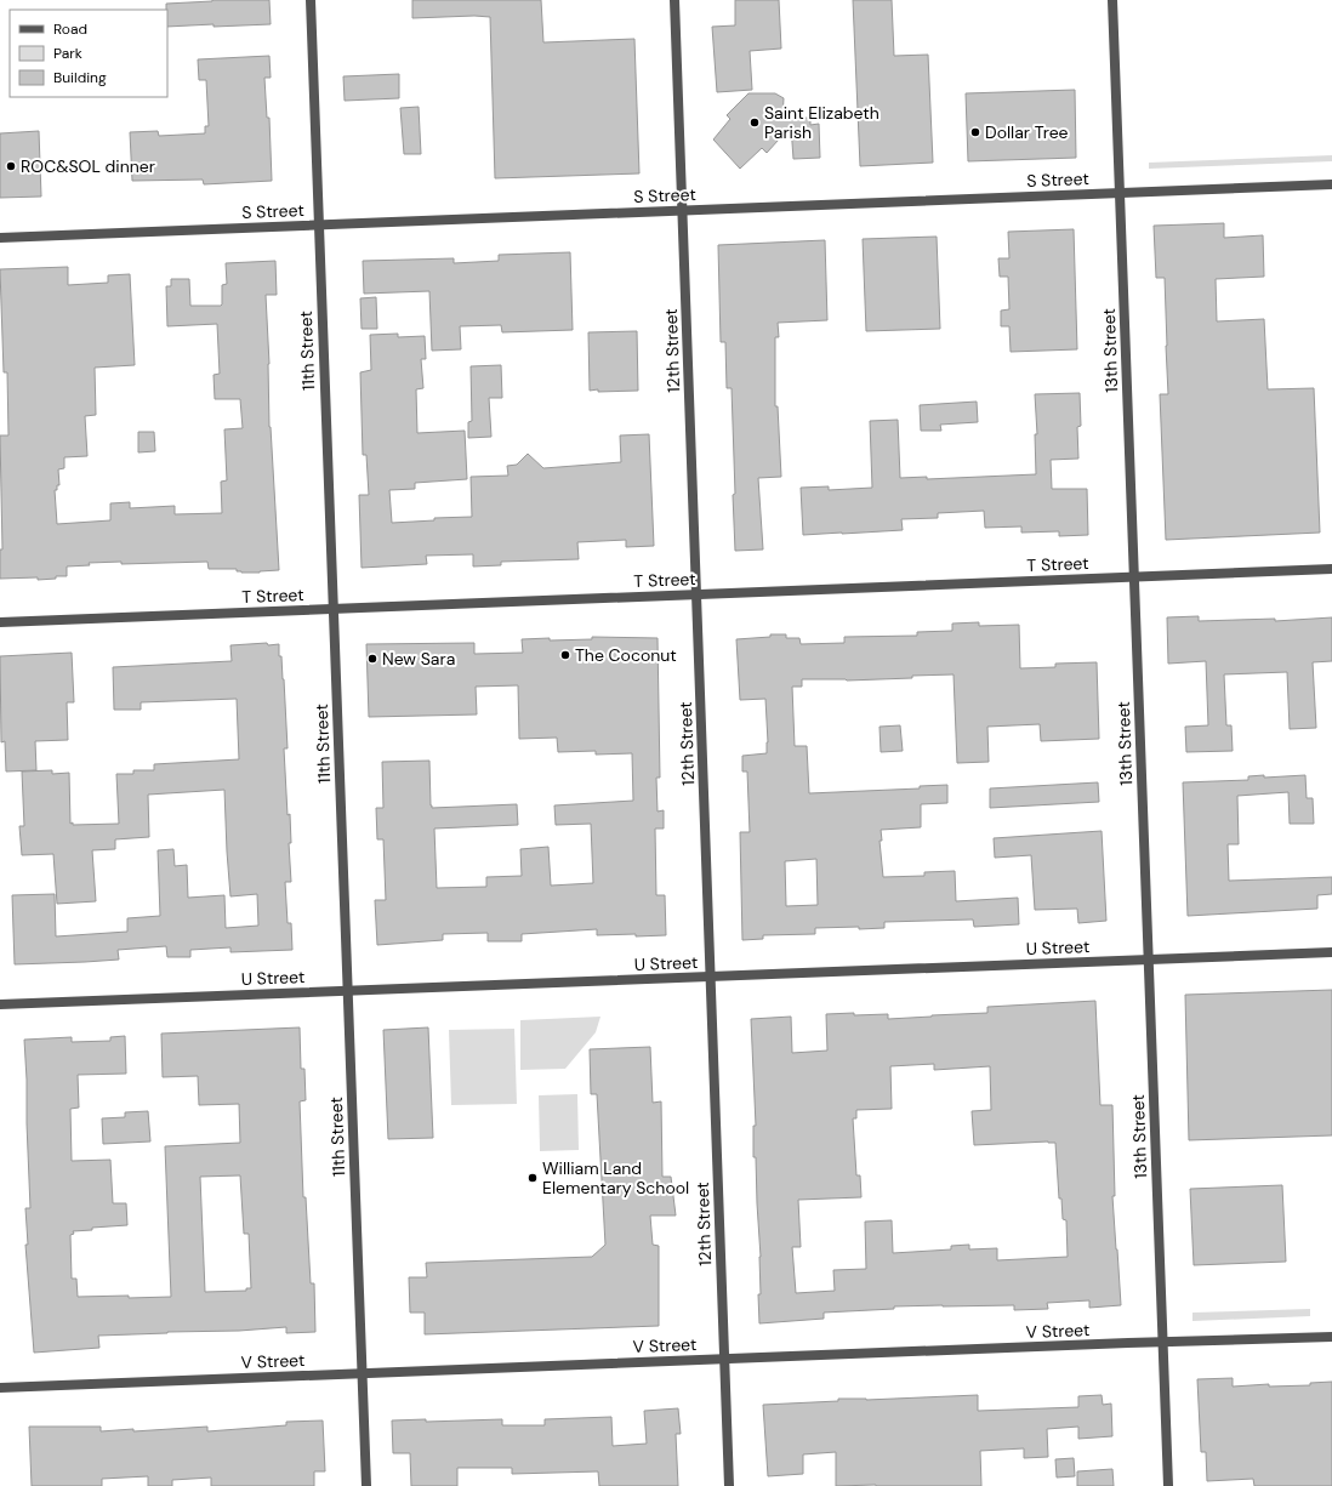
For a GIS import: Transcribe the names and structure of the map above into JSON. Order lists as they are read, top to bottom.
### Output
{
  "streets": {
    "street": [
      "S Street",
      "11th Street",
      "12th Street",
      "13th Street",
      "T Street",
      "U Street",
      "V Street"
    ]
  },
  "crossings": [
    ["S Street", "11th Street"],
    ["S Street", "12th Street"],
    ["S Street", "13th Street"],
    ["11th Street", "T Street"],
    ["11th Street", "U Street"],
    ["11th Street", "V Street"],
    ["12th Street", "T Street"],
    ["12th Street", "U Street"],
    ["12th Street", "V Street"],
    ["13th Street", "T Street"],
    ["13th Street", "U Street"],
    ["13th Street", "V Street"]
  ],
  "places": [
    "Saint Elizabeth Parish",
    "Dollar Tree",
    "ROC&SOL dinner",
    "The Coconut",
    "New Sara",
    "William Land Elementary School"
  ],
  "legend": ["Road", "Park", "Building"]
}
